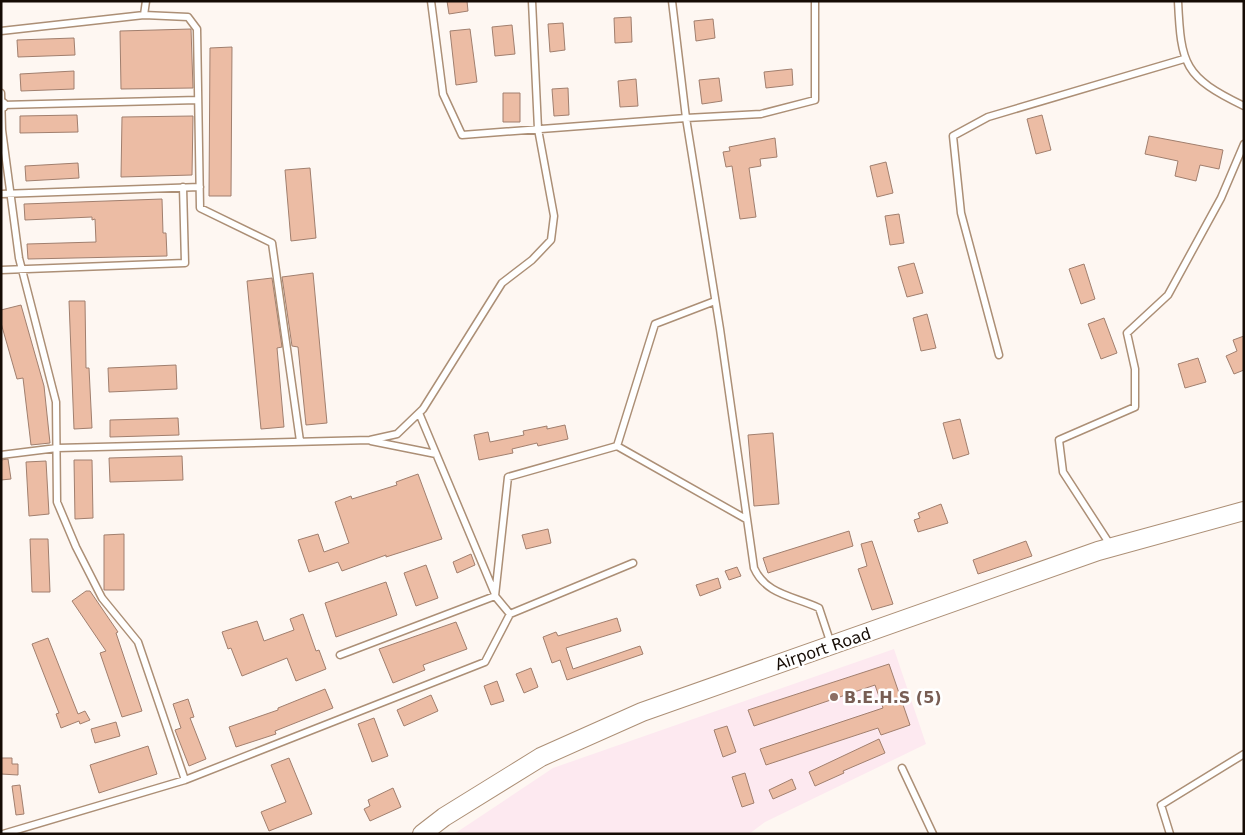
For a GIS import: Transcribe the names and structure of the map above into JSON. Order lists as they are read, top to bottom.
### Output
{
  "streets": {
    "main road": ["Airport Road"]
  },
  "places": ["B.E.H.S (5)"]
}
